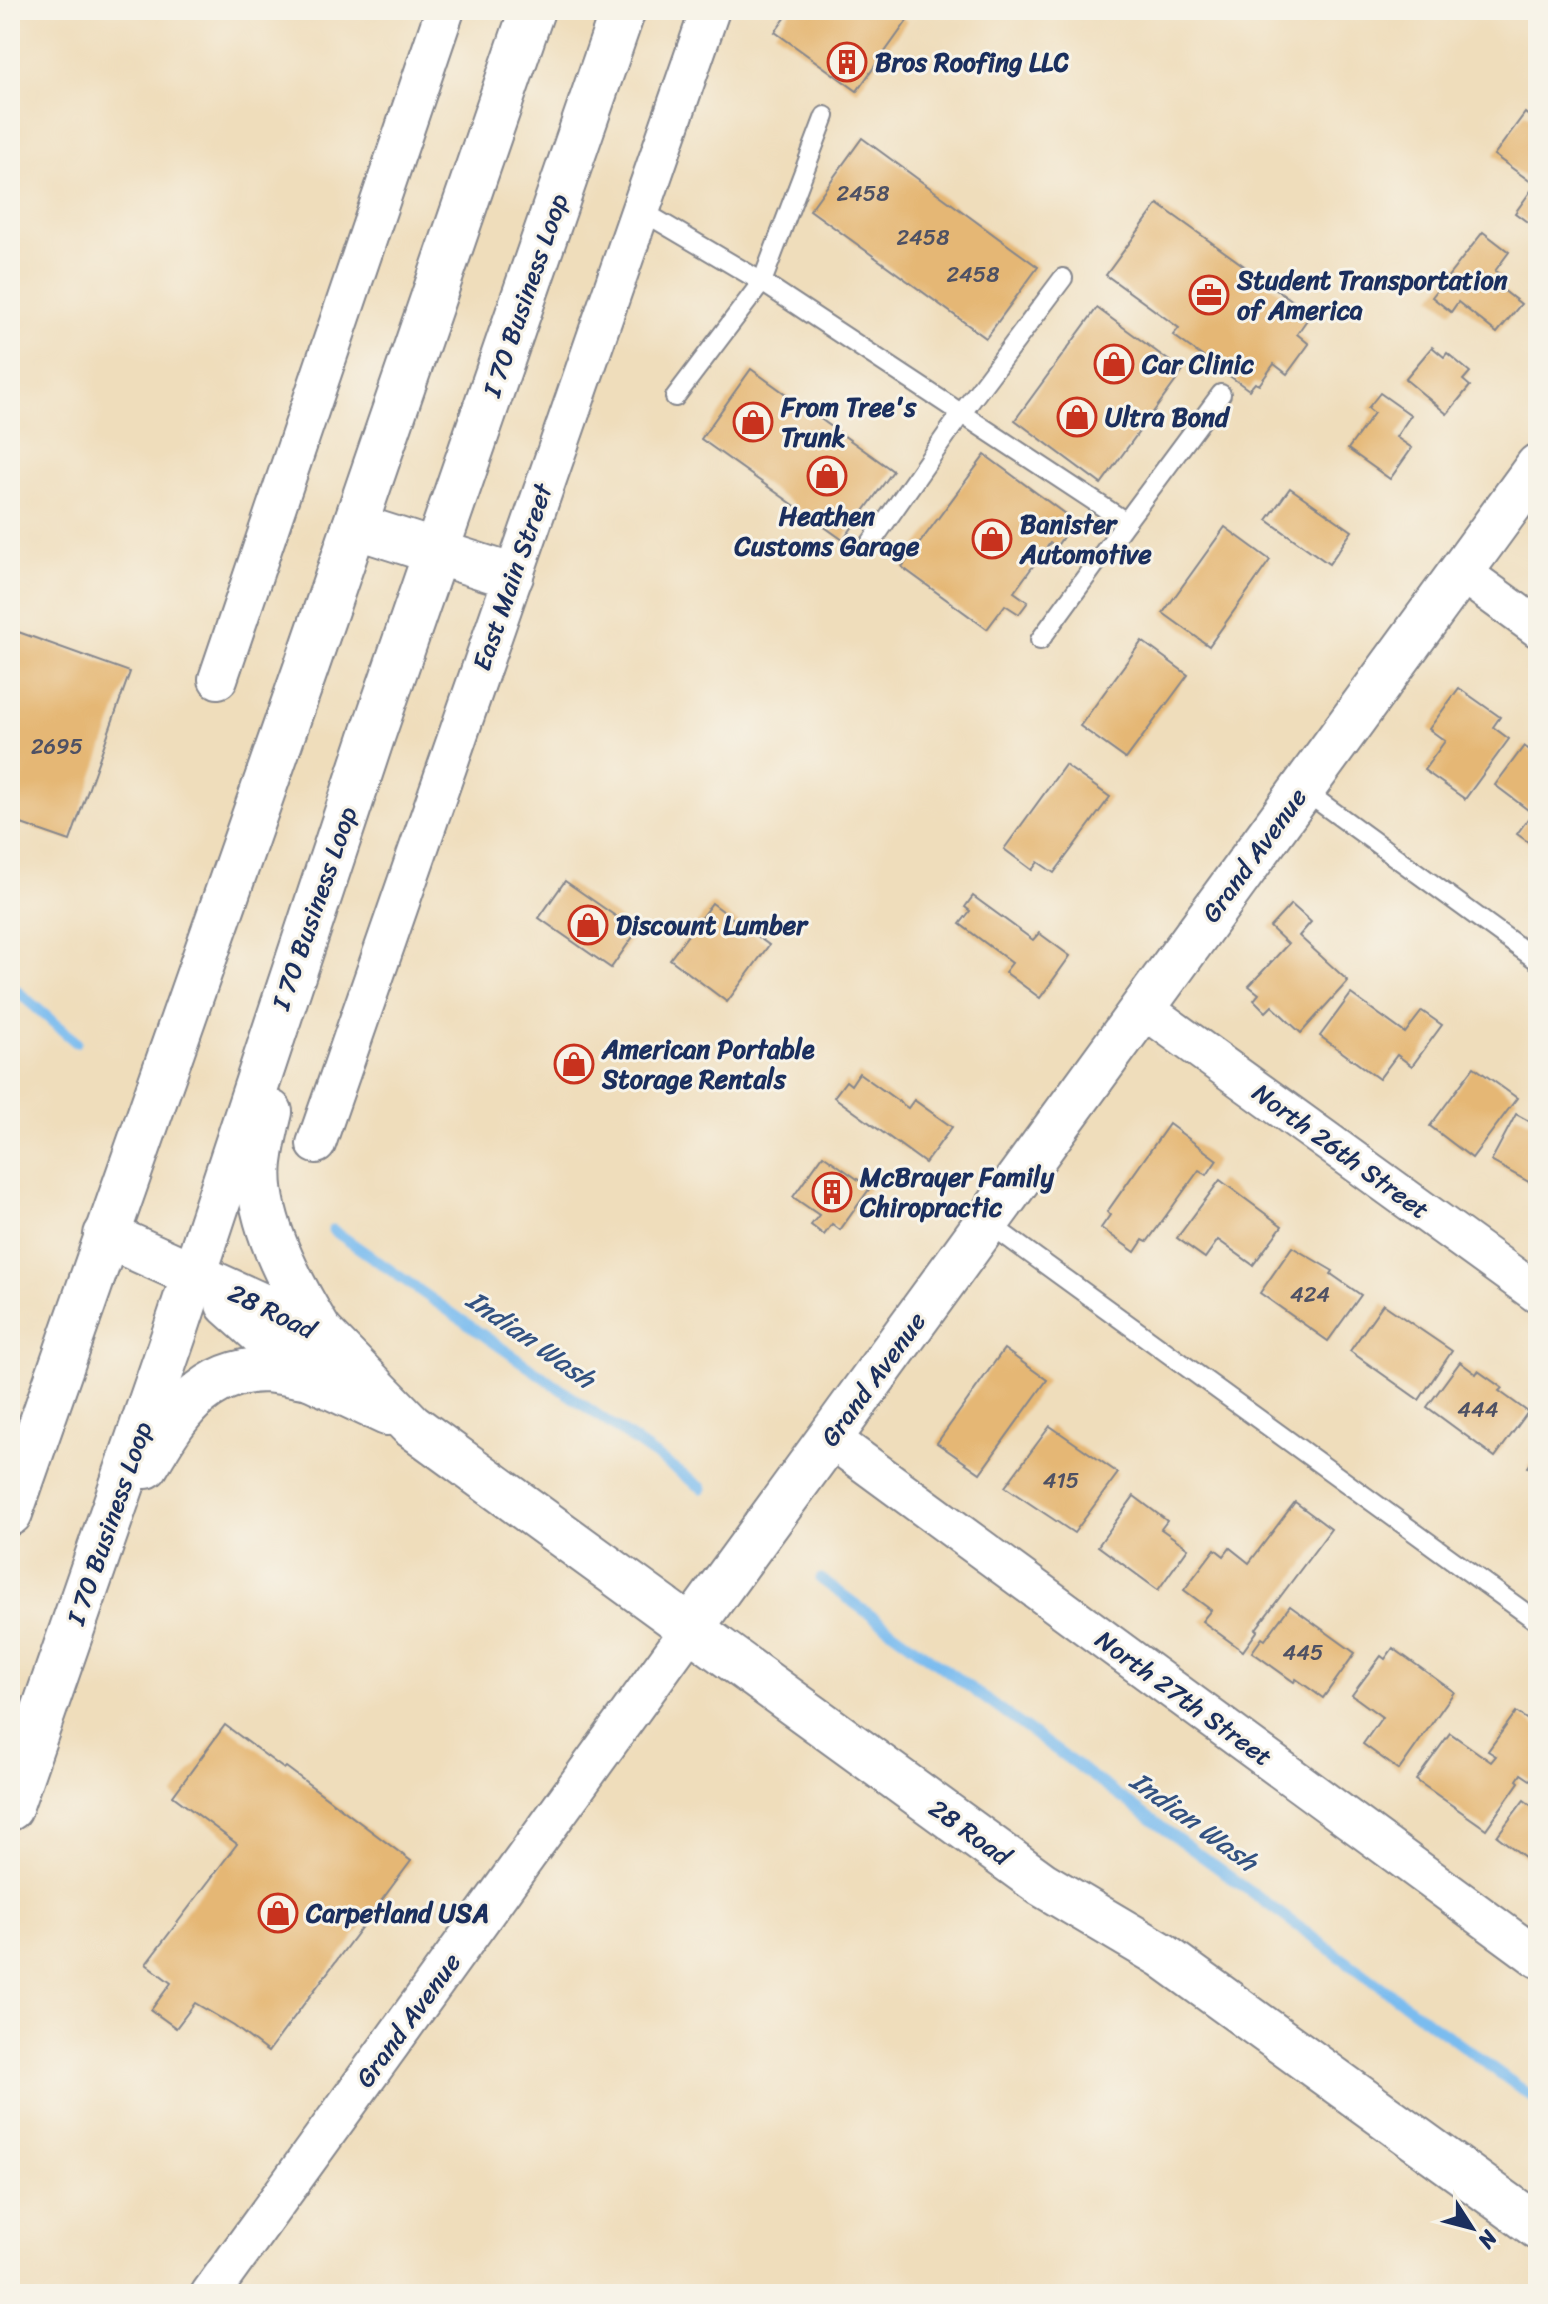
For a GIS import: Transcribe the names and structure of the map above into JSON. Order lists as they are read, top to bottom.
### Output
{
  "streets": {
    "main road": ["I 70 Business Loop", "Grand Avenue", "28 Road"],
    "street": ["East Main Street", "North 26th Street", "North 27th Street"]
  },
  "crossings": [
    ["I 70 Business Loop", "28 Road"],
    ["Grand Avenue", "North 26th Street"],
    ["Grand Avenue", "28 Road"],
    ["Grand Avenue", "North 27th Street"]
  ],
  "water": ["Indian Wash"],
  "places": {
    "building": ["Bros Roofing LLC", "McBrayer Family Chiropractic"],
    "office": ["Student Transportation of America"],
    "shop": [
      "Car Clinic",
      "Ultra Bond",
      "From Tree's Trunk",
      "Heathen Customs Garage",
      "Banister Automotive",
      "Discount Lumber",
      "American Portable Storage Rentals",
      "Carpetland USA"
    ]
  },
  "house_numbers": [
    "2458",
    "2458",
    "2458",
    "2695",
    "424",
    "444",
    "415",
    "445"
  ],
  "north": "bottom right"
}
